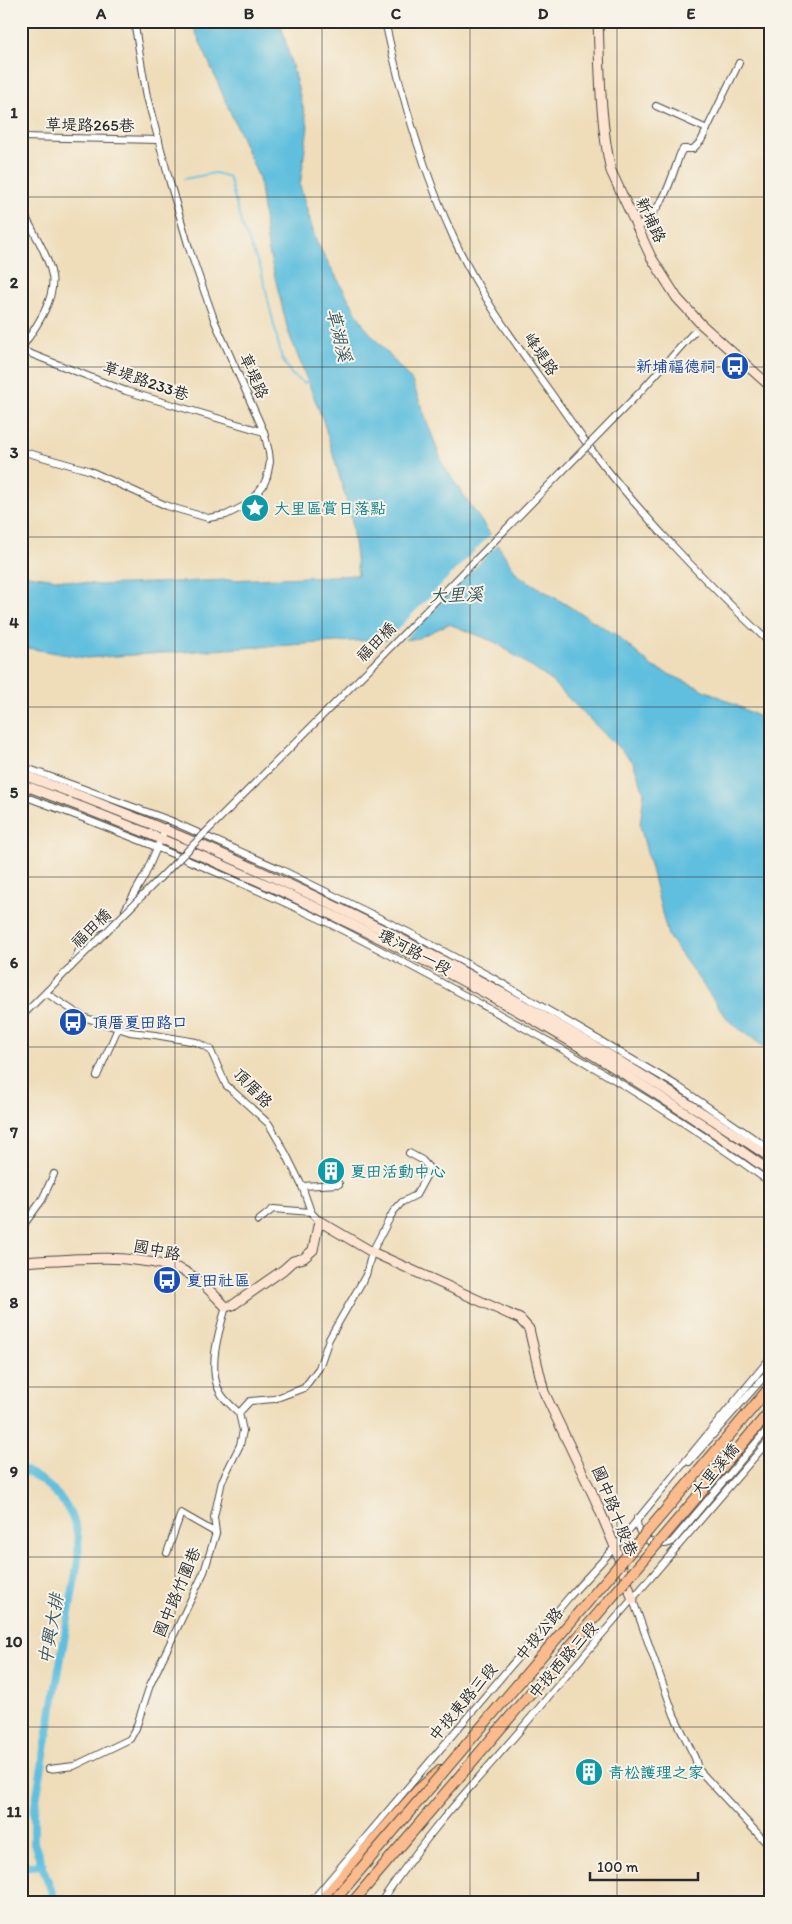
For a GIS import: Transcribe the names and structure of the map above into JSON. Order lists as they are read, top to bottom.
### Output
{
  "streets": {
    "main road": ["中投公路"],
    "street": [
      "草堤路265巷",
      "新埔路",
      "峰堤路",
      "草堤路",
      "草堤路233巷",
      "福田橋",
      "環河路一段",
      "頂厝路",
      "國中路",
      "大里溪橋",
      "國中路十股巷",
      "國中路竹圍巷",
      "中投西路三段",
      "中投東路三段"
    ]
  },
  "crossings": [
    ["草堤路265巷", "草堤路"],
    ["新埔路", "福田橋"],
    ["草堤路", "草堤路233巷"],
    ["大里溪橋", "中投東路三段"],
    ["國中路十股巷", "中投西路三段"],
    ["國中路十股巷", "中投東路三段"]
  ],
  "water": ["草湖溪", "大里溪", "中興大排"],
  "places": {
    "bus stop": ["新埔福德祠", "頂厝夏田路口", "夏田社區"],
    "place": ["大里區賞日落點"],
    "building": ["夏田活動中心", "青松護理之家"]
  },
  "scale_bar": "100 m",
  "grid": {
    "columns": [
      "A",
      "B",
      "C",
      "D",
      "E"
    ],
    "rows": [
      "1",
      "2",
      "3",
      "4",
      "5",
      "6",
      "7",
      "8",
      "9",
      "10",
      "11"
    ]
  }
}
